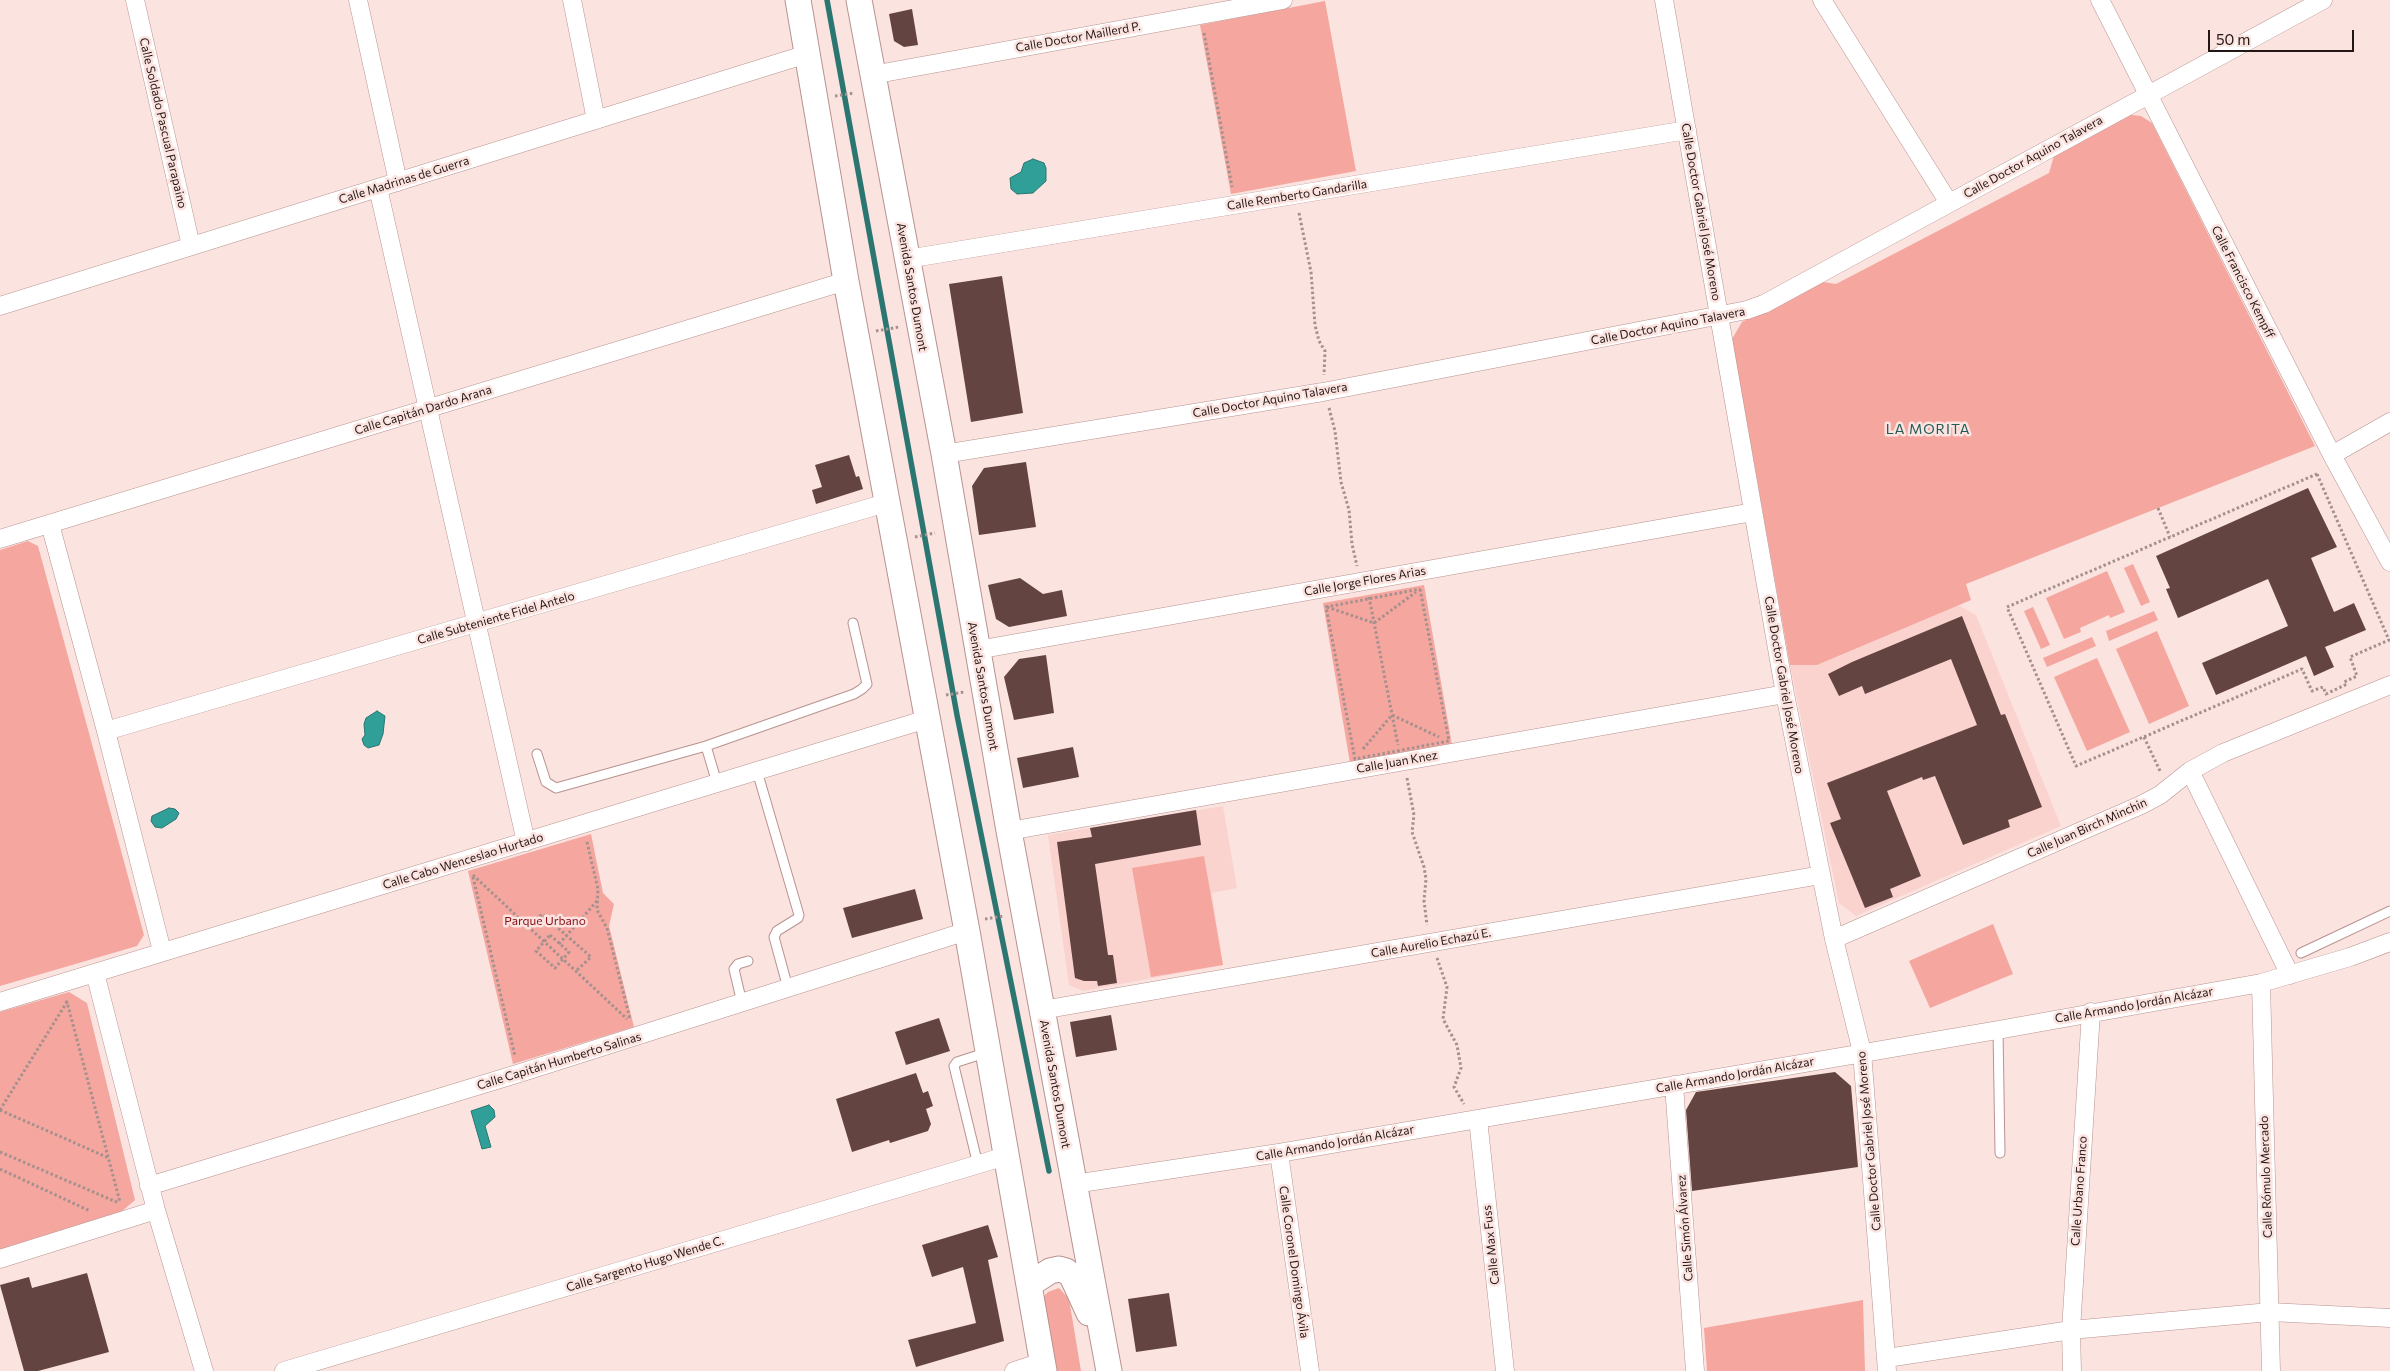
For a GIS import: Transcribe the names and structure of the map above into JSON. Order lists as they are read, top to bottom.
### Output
{
  "streets": {
    "main road": ["Avenida Santos Dumont"],
    "street": [
      "Calle Doctor Maillerd P.",
      "Calle Soldado Pascual Parapaino",
      "Calle Doctor Aquino Talavera",
      "Calle Madrinas de Guerra",
      "Calle Remberto Gandarilla",
      "Calle Doctor Gabriel José Moreno",
      "Calle Francisco Kempff",
      "Calle Capitán Dardo Arana",
      "Calle Jorge Flores Arias",
      "Calle Subteniente Fidel Antelo",
      "Calle Juan Knez",
      "Calle Juan Birch Minchin",
      "Calle Cabo Wenceslao Hurtado",
      "Calle Aurelio Echazú E.",
      "Calle Armando Jordán Alcázar",
      "Calle Capitán Humberto Salinas",
      "Calle Rómulo Mercado",
      "Calle Urbano Franco",
      "Calle Simón Álvarez",
      "Calle Max Fuss",
      "Calle Coronel Domingo Ávila",
      "Calle Sargento Hugo Wende C."
    ]
  },
  "crossings": [
    ["Calle Doctor Maillerd P.", "Avenida Santos Dumont"],
    ["Calle Soldado Pascual Parapaino", "Calle Madrinas de Guerra"],
    ["Calle Doctor Aquino Talavera", "Calle Doctor Gabriel José Moreno"],
    ["Calle Doctor Aquino Talavera", "Calle Francisco Kempff"],
    ["Calle Doctor Aquino Talavera", "Avenida Santos Dumont"],
    ["Calle Remberto Gandarilla", "Calle Doctor Gabriel José Moreno"],
    ["Calle Remberto Gandarilla", "Avenida Santos Dumont"],
    ["Calle Doctor Gabriel José Moreno", "Calle Jorge Flores Arias"],
    ["Calle Doctor Gabriel José Moreno", "Calle Juan Knez"],
    ["Calle Doctor Gabriel José Moreno", "Calle Juan Birch Minchin"],
    ["Calle Doctor Gabriel José Moreno", "Calle Aurelio Echazú E."],
    ["Calle Doctor Gabriel José Moreno", "Calle Armando Jordán Alcázar"],
    ["Avenida Santos Dumont", "Calle Jorge Flores Arias"],
    ["Avenida Santos Dumont", "Calle Juan Knez"],
    ["Avenida Santos Dumont", "Calle Aurelio Echazú E."],
    ["Avenida Santos Dumont", "Calle Armando Jordán Alcázar"],
    ["Calle Armando Jordán Alcázar", "Calle Rómulo Mercado"],
    ["Calle Armando Jordán Alcázar", "Calle Urbano Franco"],
    ["Calle Armando Jordán Alcázar", "Calle Simón Álvarez"],
    ["Calle Armando Jordán Alcázar", "Calle Max Fuss"],
    ["Calle Armando Jordán Alcázar", "Calle Coronel Domingo Ávila"]
  ],
  "districts": ["LA MORITA"],
  "parks": ["Parque Urbano"],
  "scale_bar": "50 m"
}
